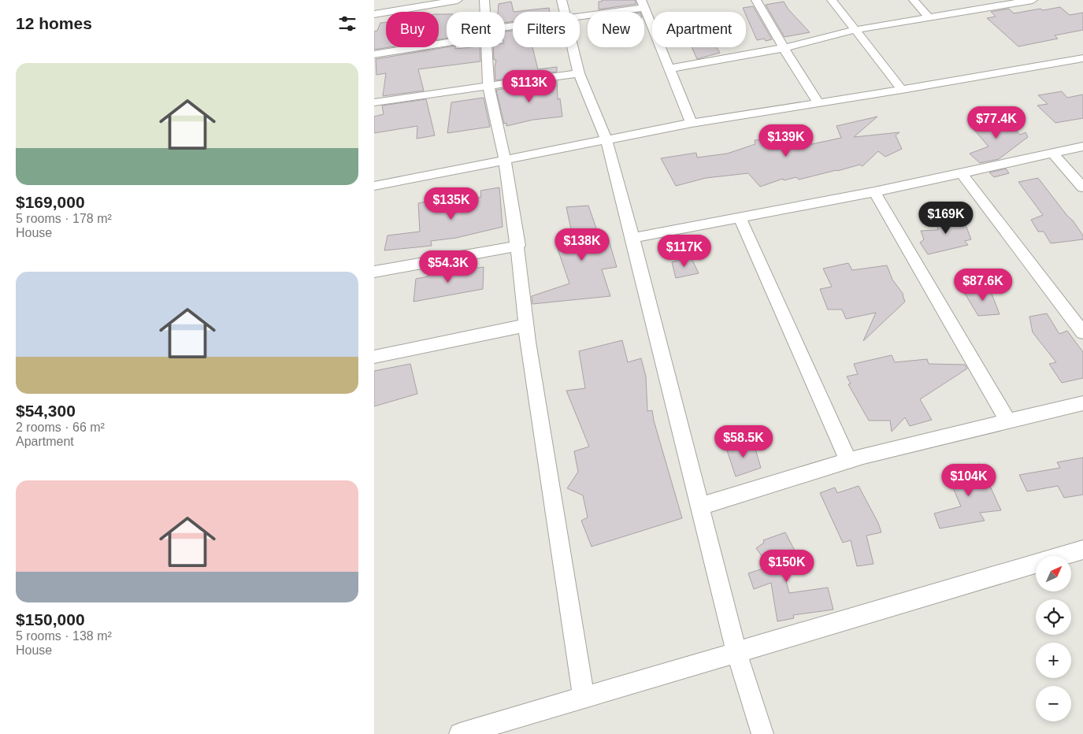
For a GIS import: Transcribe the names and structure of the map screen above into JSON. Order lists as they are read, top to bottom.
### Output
{
  "north": "top right",
  "page": {
    "heading": "12 homes",
    "chip": [
      "Buy",
      "Rent",
      "Filters",
      "New",
      "Apartment"
    ],
    "list": [
      {
        "name": "$169,000",
        "note": "5 rooms · 178 m² · House"
      },
      {
        "name": "$54,300",
        "note": "2 rooms · 66 m² · Apartment"
      },
      {
        "name": "$150,000",
        "note": "5 rooms · 138 m² · House"
      }
    ],
    "price": [
      "$113K",
      "$77.4K",
      "$139K",
      "$135K",
      "$169K",
      "$138K",
      "$117K",
      "$54.3K",
      "$87.6K",
      "$58.5K",
      "$104K",
      "$150K"
    ],
    "map_buttons": ["+", "−"]
  }
}
